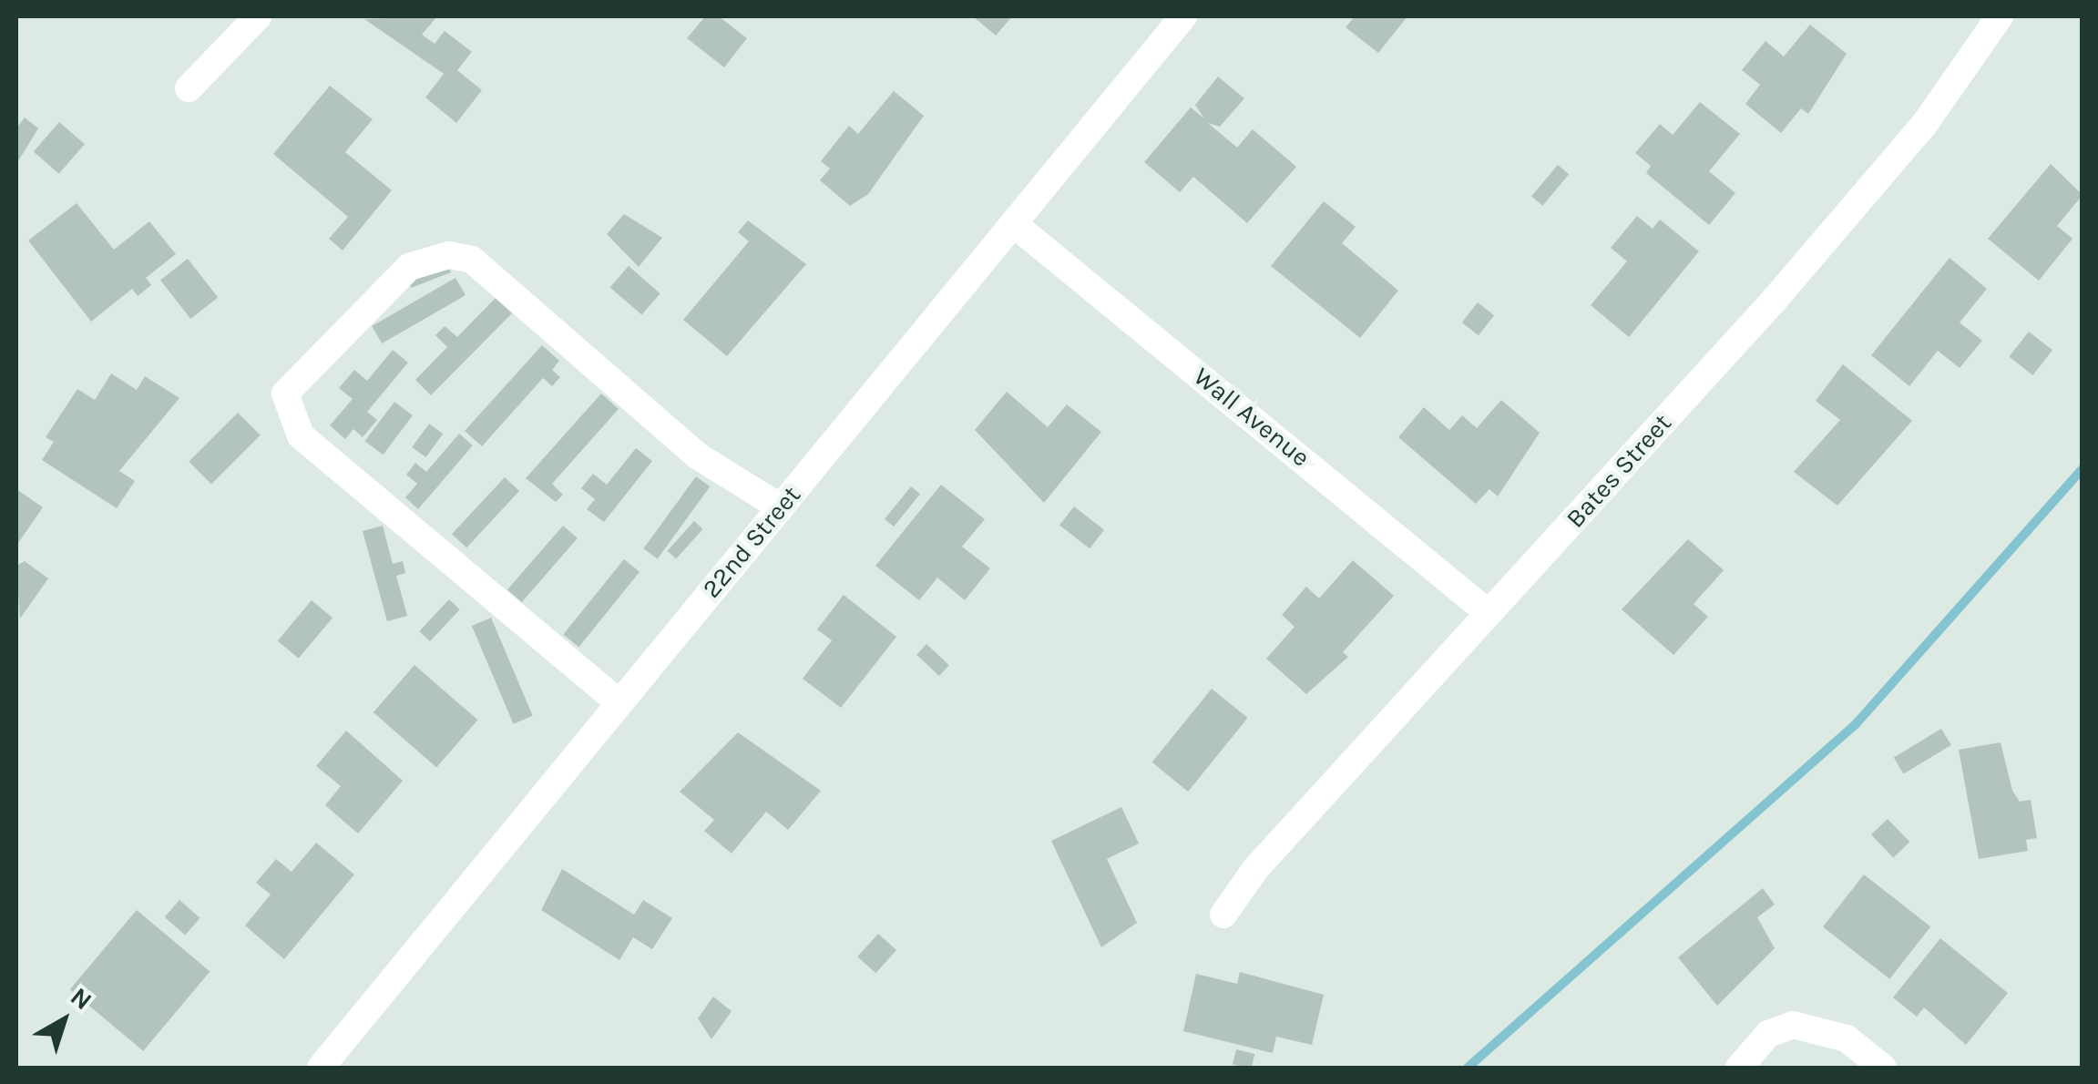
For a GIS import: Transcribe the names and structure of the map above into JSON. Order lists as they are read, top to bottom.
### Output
{
  "streets": {
    "street": ["Wall Avenue", "Bates Street", "22nd Street"]
  },
  "crossings": [
    ["Wall Avenue", "Bates Street"],
    ["Wall Avenue", "22nd Street"]
  ],
  "north": "top right"
}
